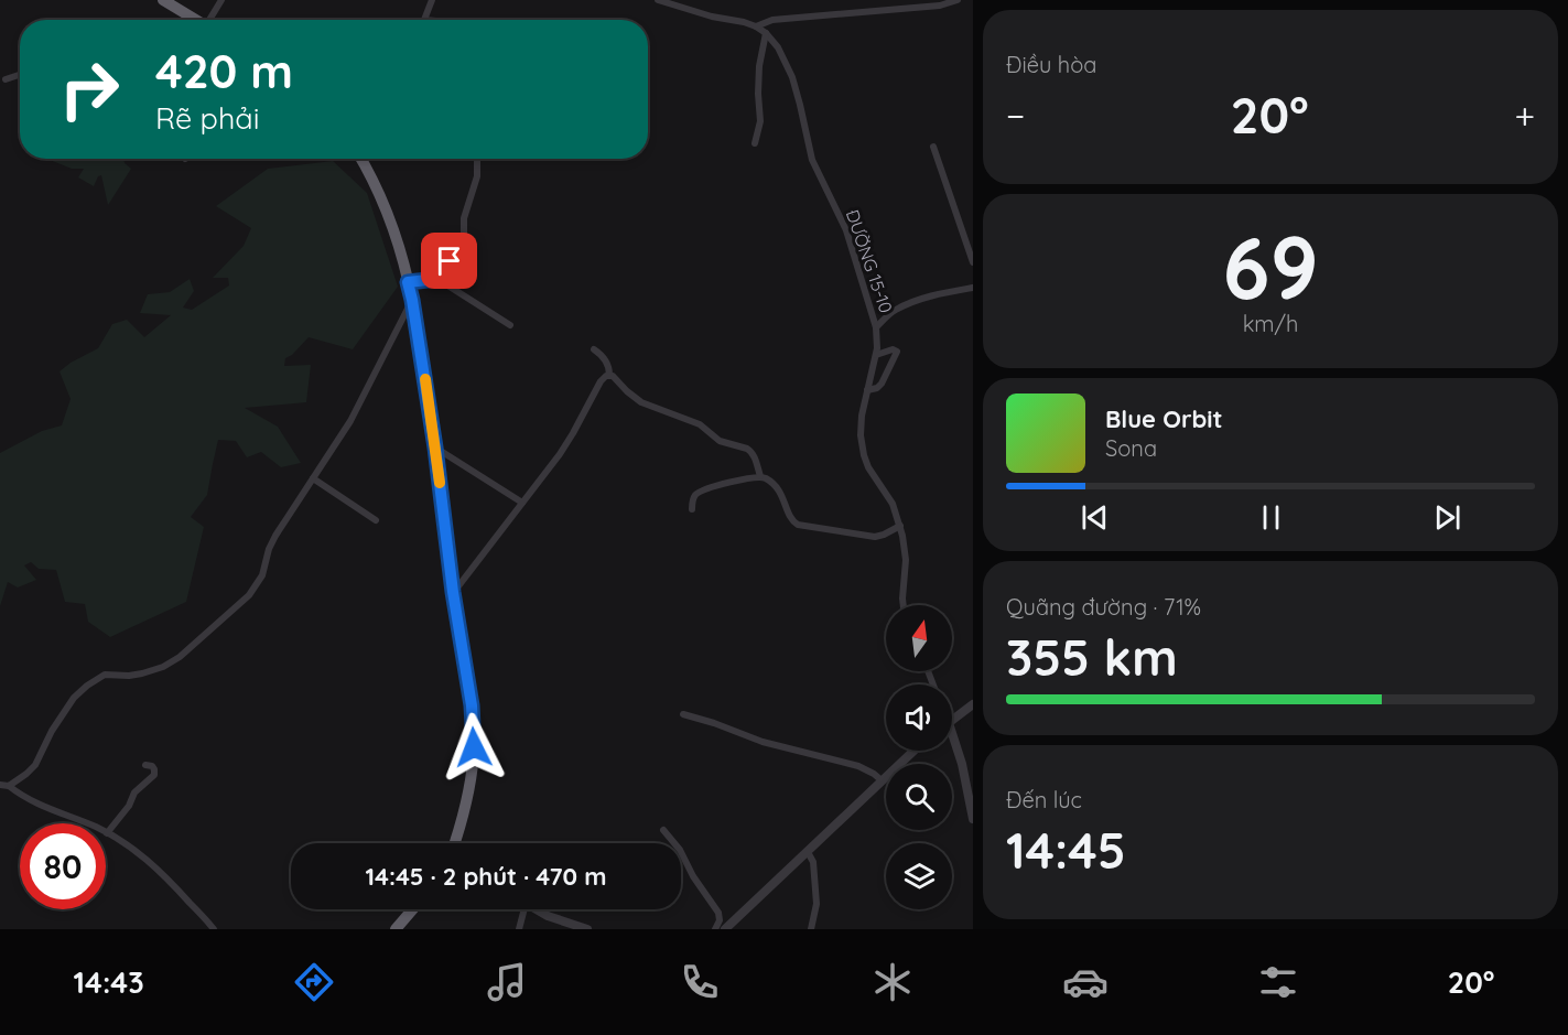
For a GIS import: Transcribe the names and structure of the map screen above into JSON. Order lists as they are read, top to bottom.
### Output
{
  "streets": {
    "street": ["ĐƯỜNG 15-10"]
  },
  "north": "top",
  "page": {
    "tile": [
      "Điều hòa",
      ["69", "km/h"],
      ["Quãng đường · 71%", "355 km"],
      ["Đến lúc", "14:45"]
    ],
    "turn": ["420 m", "Rẽ phải"],
    "heat": ["−", "20°", "+"],
    "song": ["Blue Orbit", "Sona"],
    "limit": "80",
    "trip": "14:45 · 2 phút · 470 m",
    "tabs": ["14:43", "20°"]
  }
}
